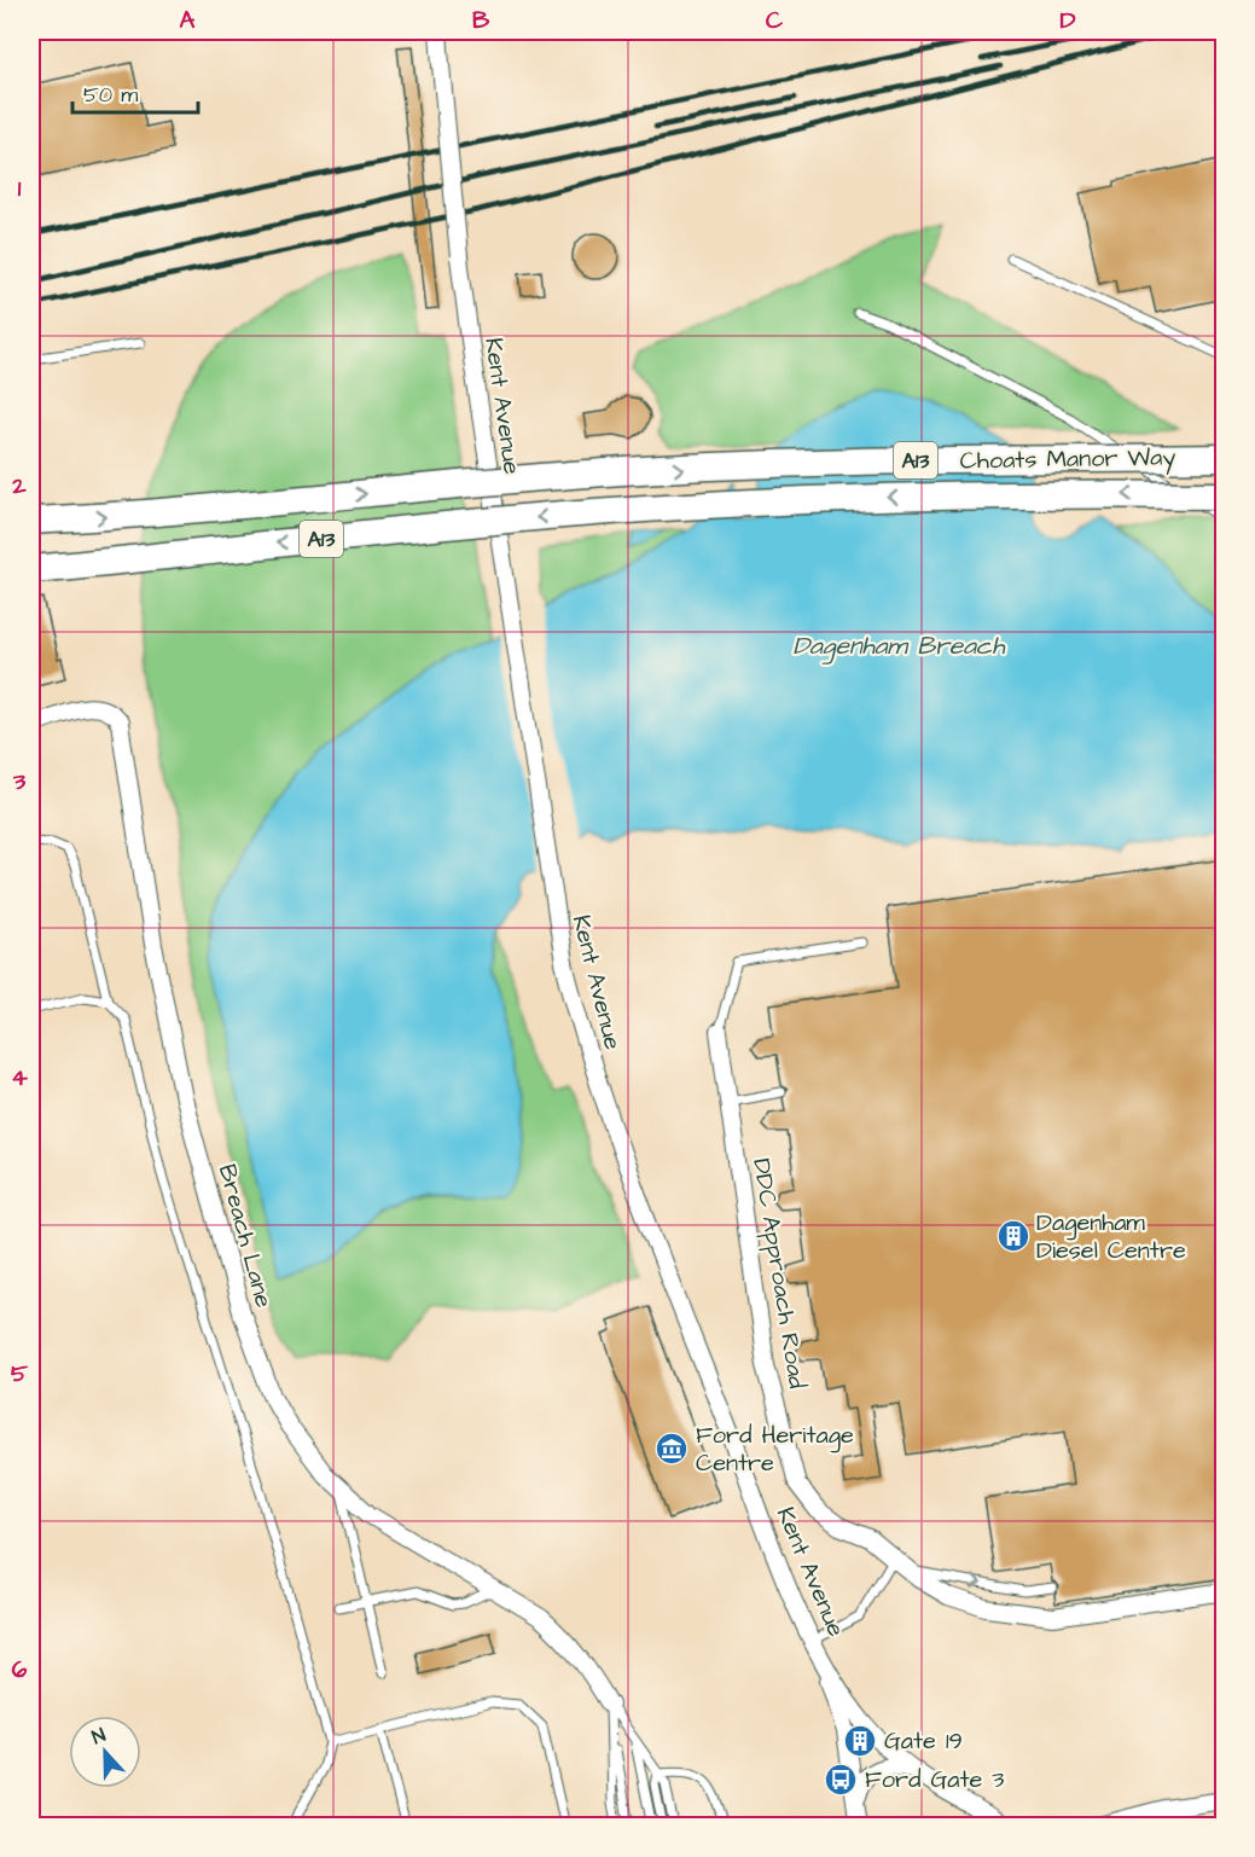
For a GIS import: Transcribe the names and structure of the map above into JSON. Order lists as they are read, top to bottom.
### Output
{
  "streets": {
    "highway": ["Choats Manor Way", "A13"],
    "street": ["Kent Avenue", "Breach Lane", "DDC Approach Road"]
  },
  "water": ["Dagenham Breach"],
  "places": {
    "building": ["Dagenham Diesel Centre", "Gate 19"],
    "museum": ["Ford Heritage Centre"],
    "bus stop": ["Ford Gate 3"]
  },
  "scale_bar": "50 m",
  "north": "top",
  "grid": {
    "columns": [
      "A",
      "B",
      "C",
      "D"
    ],
    "rows": [
      "1",
      "2",
      "3",
      "4",
      "5",
      "6"
    ]
  }
}
